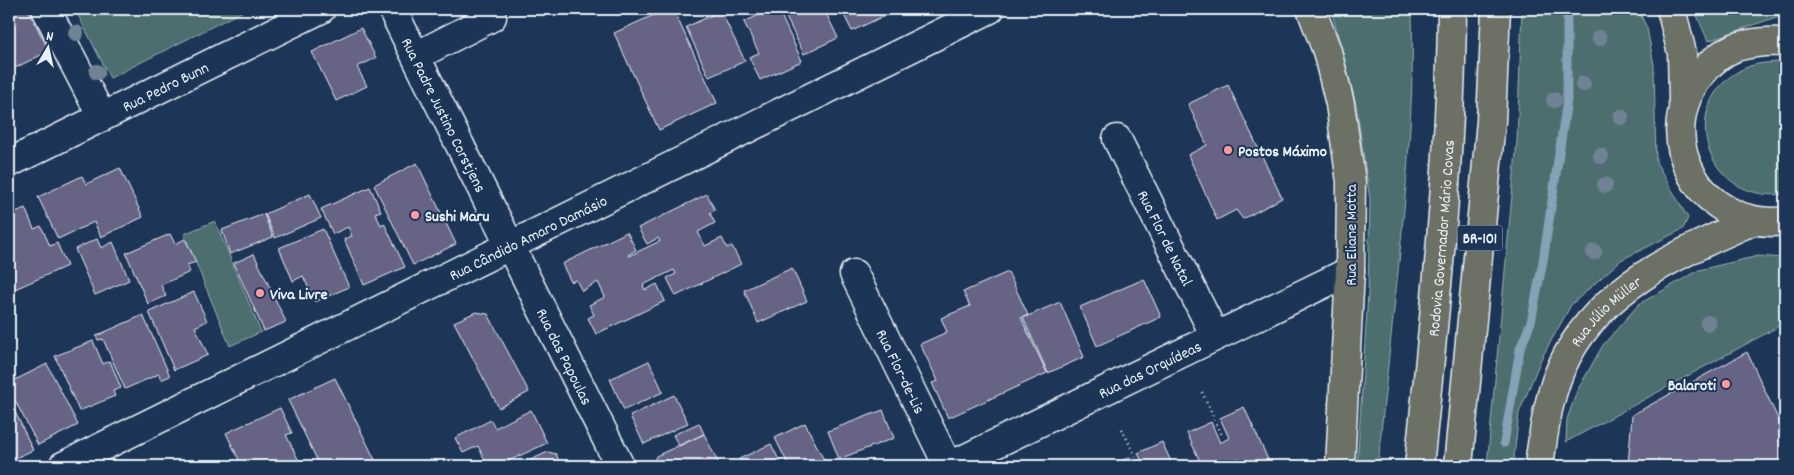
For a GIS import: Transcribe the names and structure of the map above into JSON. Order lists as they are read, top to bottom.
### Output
{
  "streets": {
    "main road": [
      "Rua Eliane Motta",
      "Rodovia Governador Mário Covas",
      "BR-101",
      "Rua Júlio Müller"
    ],
    "street": [
      "Rua Pedro Bunn",
      "Rua Padre Justino Corstjens",
      "Rua Cândido Amaro Damásio",
      "Rua Flor de Natal",
      "Rua das Papoulas",
      "Rua das Orquídeas",
      "Rua Flor-de-Lis"
    ]
  },
  "crossings": [
    ["Rua Padre Justino Corstjens", "Rua Cândido Amaro Damásio"],
    ["Rua Padre Justino Corstjens", "Rua das Papoulas"],
    ["Rua Eliane Motta", "Rua das Orquídeas"],
    ["Rua Cândido Amaro Damásio", "Rua das Papoulas"],
    ["Rua Flor de Natal", "Rua das Orquídeas"],
    ["Rua das Orquídeas", "Rua Flor-de-Lis"]
  ],
  "places": [
    "Postos Máximo",
    "Sushi Maru",
    "Viva Livre",
    "Balaroti"
  ],
  "north": "top"
}
